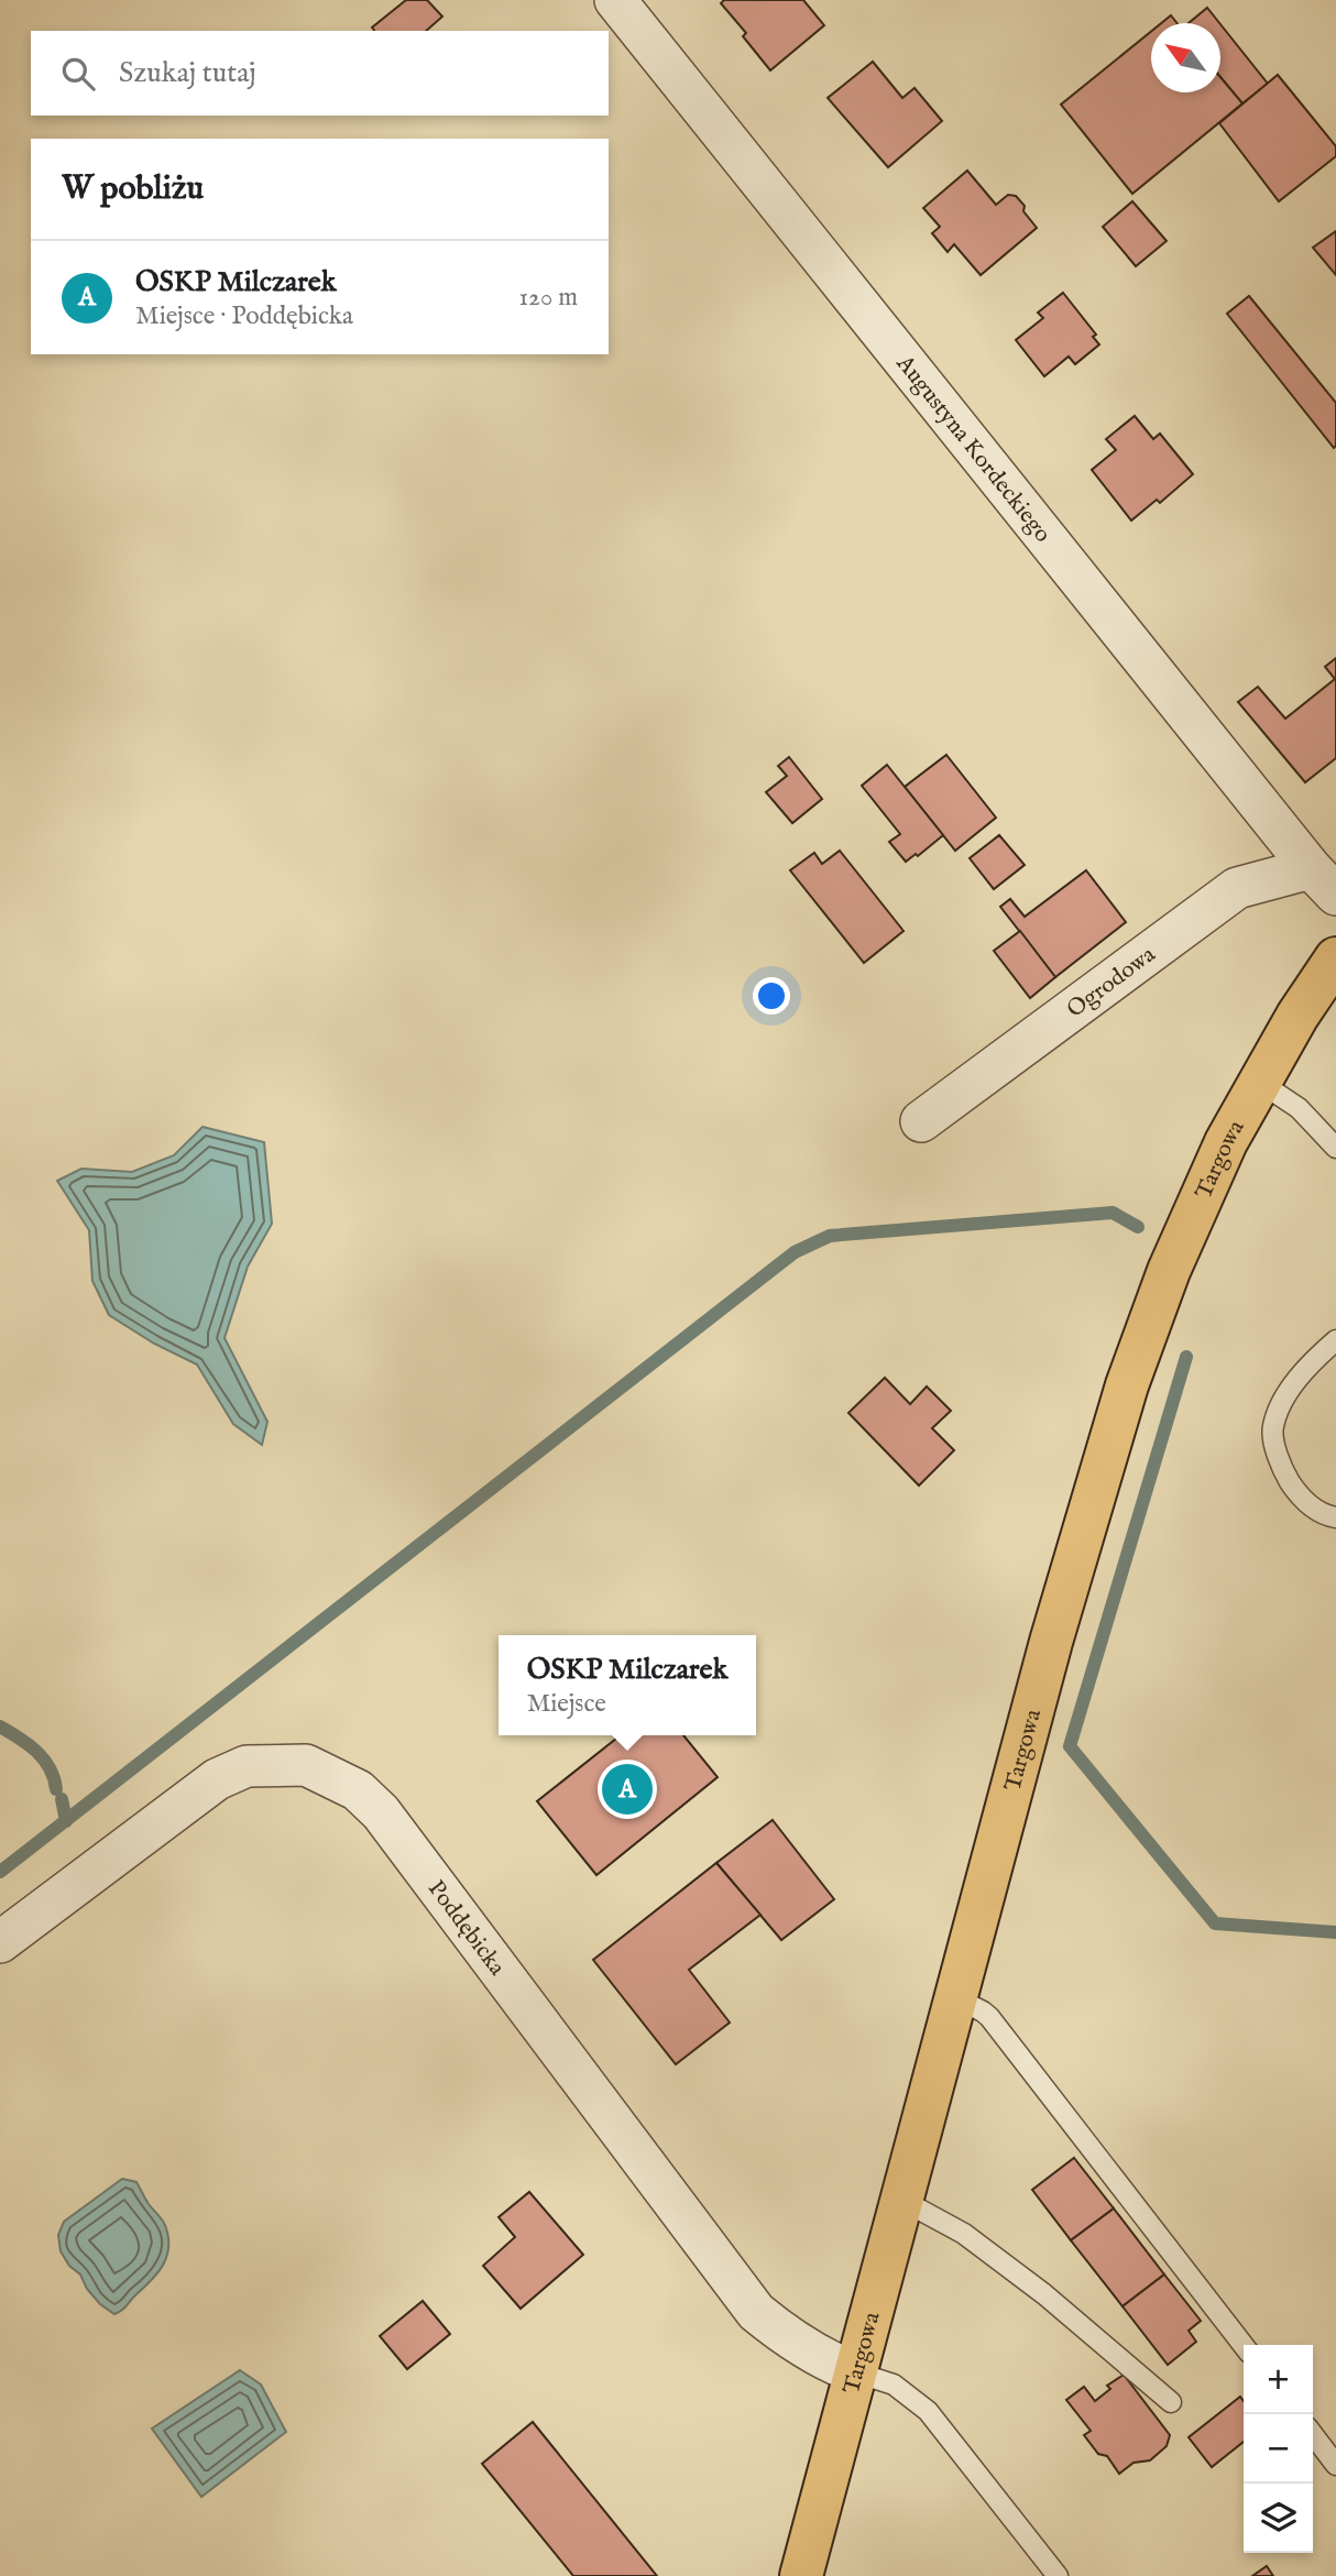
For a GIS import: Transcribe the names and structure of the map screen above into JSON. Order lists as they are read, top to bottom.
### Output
{
  "streets": {
    "main road": ["Targowa"],
    "street": ["Augustyna Kordeckiego", "Ogrodowa", "Poddębicka"]
  },
  "crossings": [
    ["Augustyna Kordeckiego", "Ogrodowa"],
    ["Targowa", "Poddębicka"]
  ],
  "north": "top left",
  "page": {
    "search": "Szukaj tutaj",
    "heading": "W pobliżu",
    "list": [
      {
        "mark": "A",
        "name": "OSKP Milczarek",
        "note": "Miejsce · Poddębicka",
        "value": "120 m"
      }
    ],
    "popup": ["OSKP Milczarek", "Miejsce"],
    "pins": "A",
    "map_buttons": ["+", "−"]
  }
}
